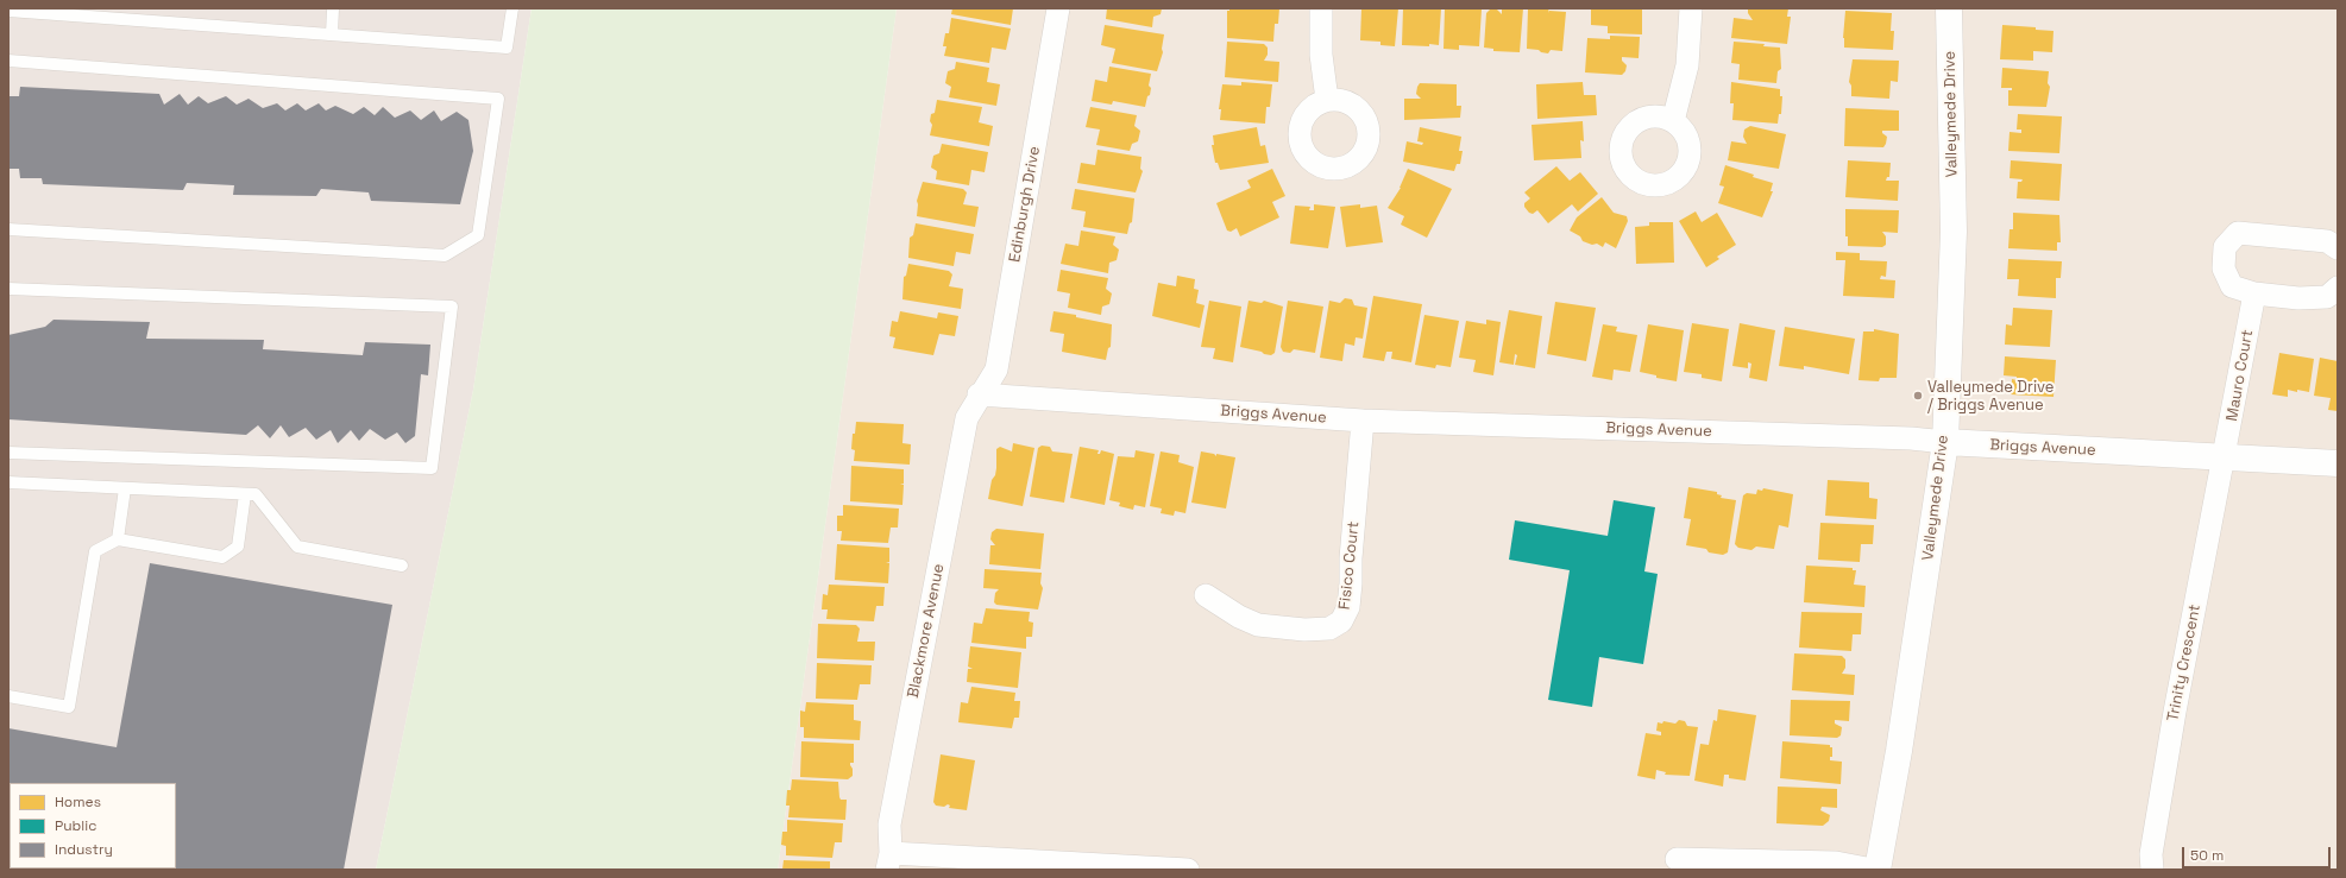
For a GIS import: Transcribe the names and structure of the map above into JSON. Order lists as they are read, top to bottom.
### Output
{
  "streets": {
    "street": [
      "Valleymede Drive",
      "Edinburgh Drive",
      "Mauro Court",
      "Briggs Avenue",
      "Fisico Court",
      "Blackmore Avenue",
      "Trinity Crescent"
    ]
  },
  "crossings": [
    ["Valleymede Drive", "Briggs Avenue"],
    ["Edinburgh Drive", "Briggs Avenue"],
    ["Edinburgh Drive", "Blackmore Avenue"],
    ["Mauro Court", "Briggs Avenue"],
    ["Mauro Court", "Trinity Crescent"],
    ["Briggs Avenue", "Fisico Court"],
    ["Briggs Avenue", "Blackmore Avenue"],
    ["Briggs Avenue", "Trinity Crescent"]
  ],
  "places": ["Valleymede Drive / Briggs Avenue"],
  "legend": ["Homes", "Public", "Industry"],
  "scale_bar": "50 m"
}
